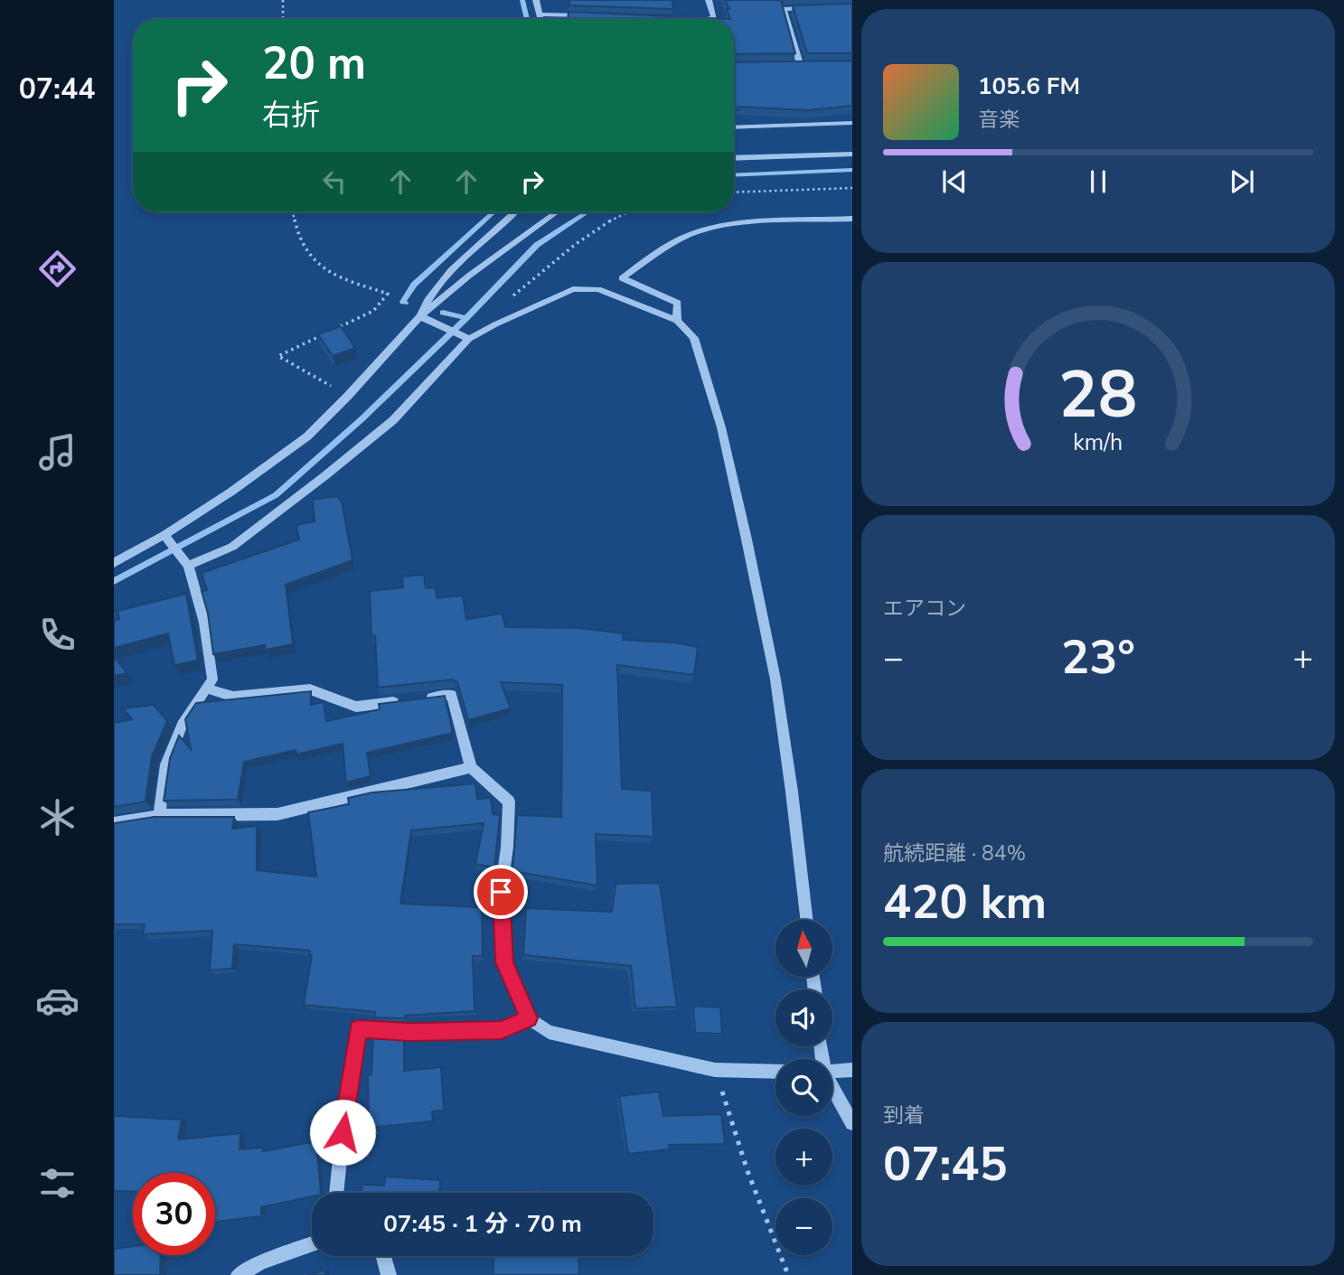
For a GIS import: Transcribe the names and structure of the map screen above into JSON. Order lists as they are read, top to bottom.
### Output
{
  "north": "top",
  "page": {
    "tabs": "07:44",
    "turn": ["20 m", "右折"],
    "song": ["105.6 FM", "音楽"],
    "tile": [
      "エアコン",
      ["航続距離 · 84%", "420 km"],
      ["到着", "07:45"]
    ],
    "heat": ["−", "23°", "+"],
    "map_buttons": ["+", "−"],
    "limit": "30",
    "trip": "07:45 · 1 分 · 70 m",
    "gauge": ["28", "km/h"]
  }
}
